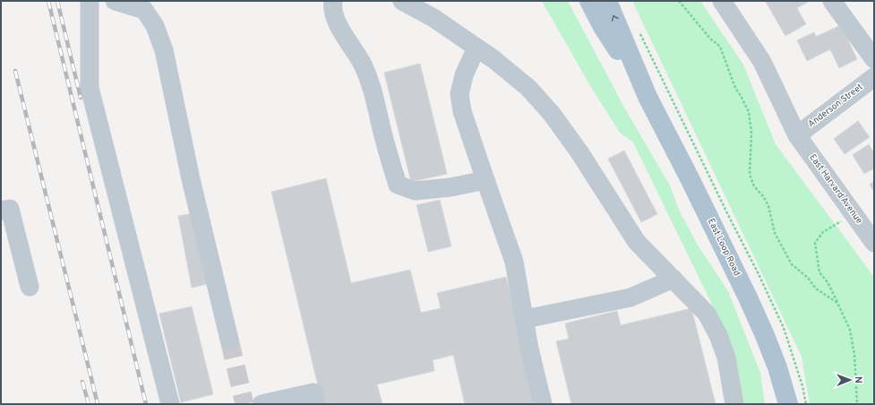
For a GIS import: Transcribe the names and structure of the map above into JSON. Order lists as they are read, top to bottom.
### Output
{
  "streets": {
    "main road": ["East Loop Road"],
    "street": ["Anderson Street", "East Harvard Avenue"]
  },
  "crossings": [
    ["Anderson Street", "East Harvard Avenue"]
  ],
  "north": "right"
}
